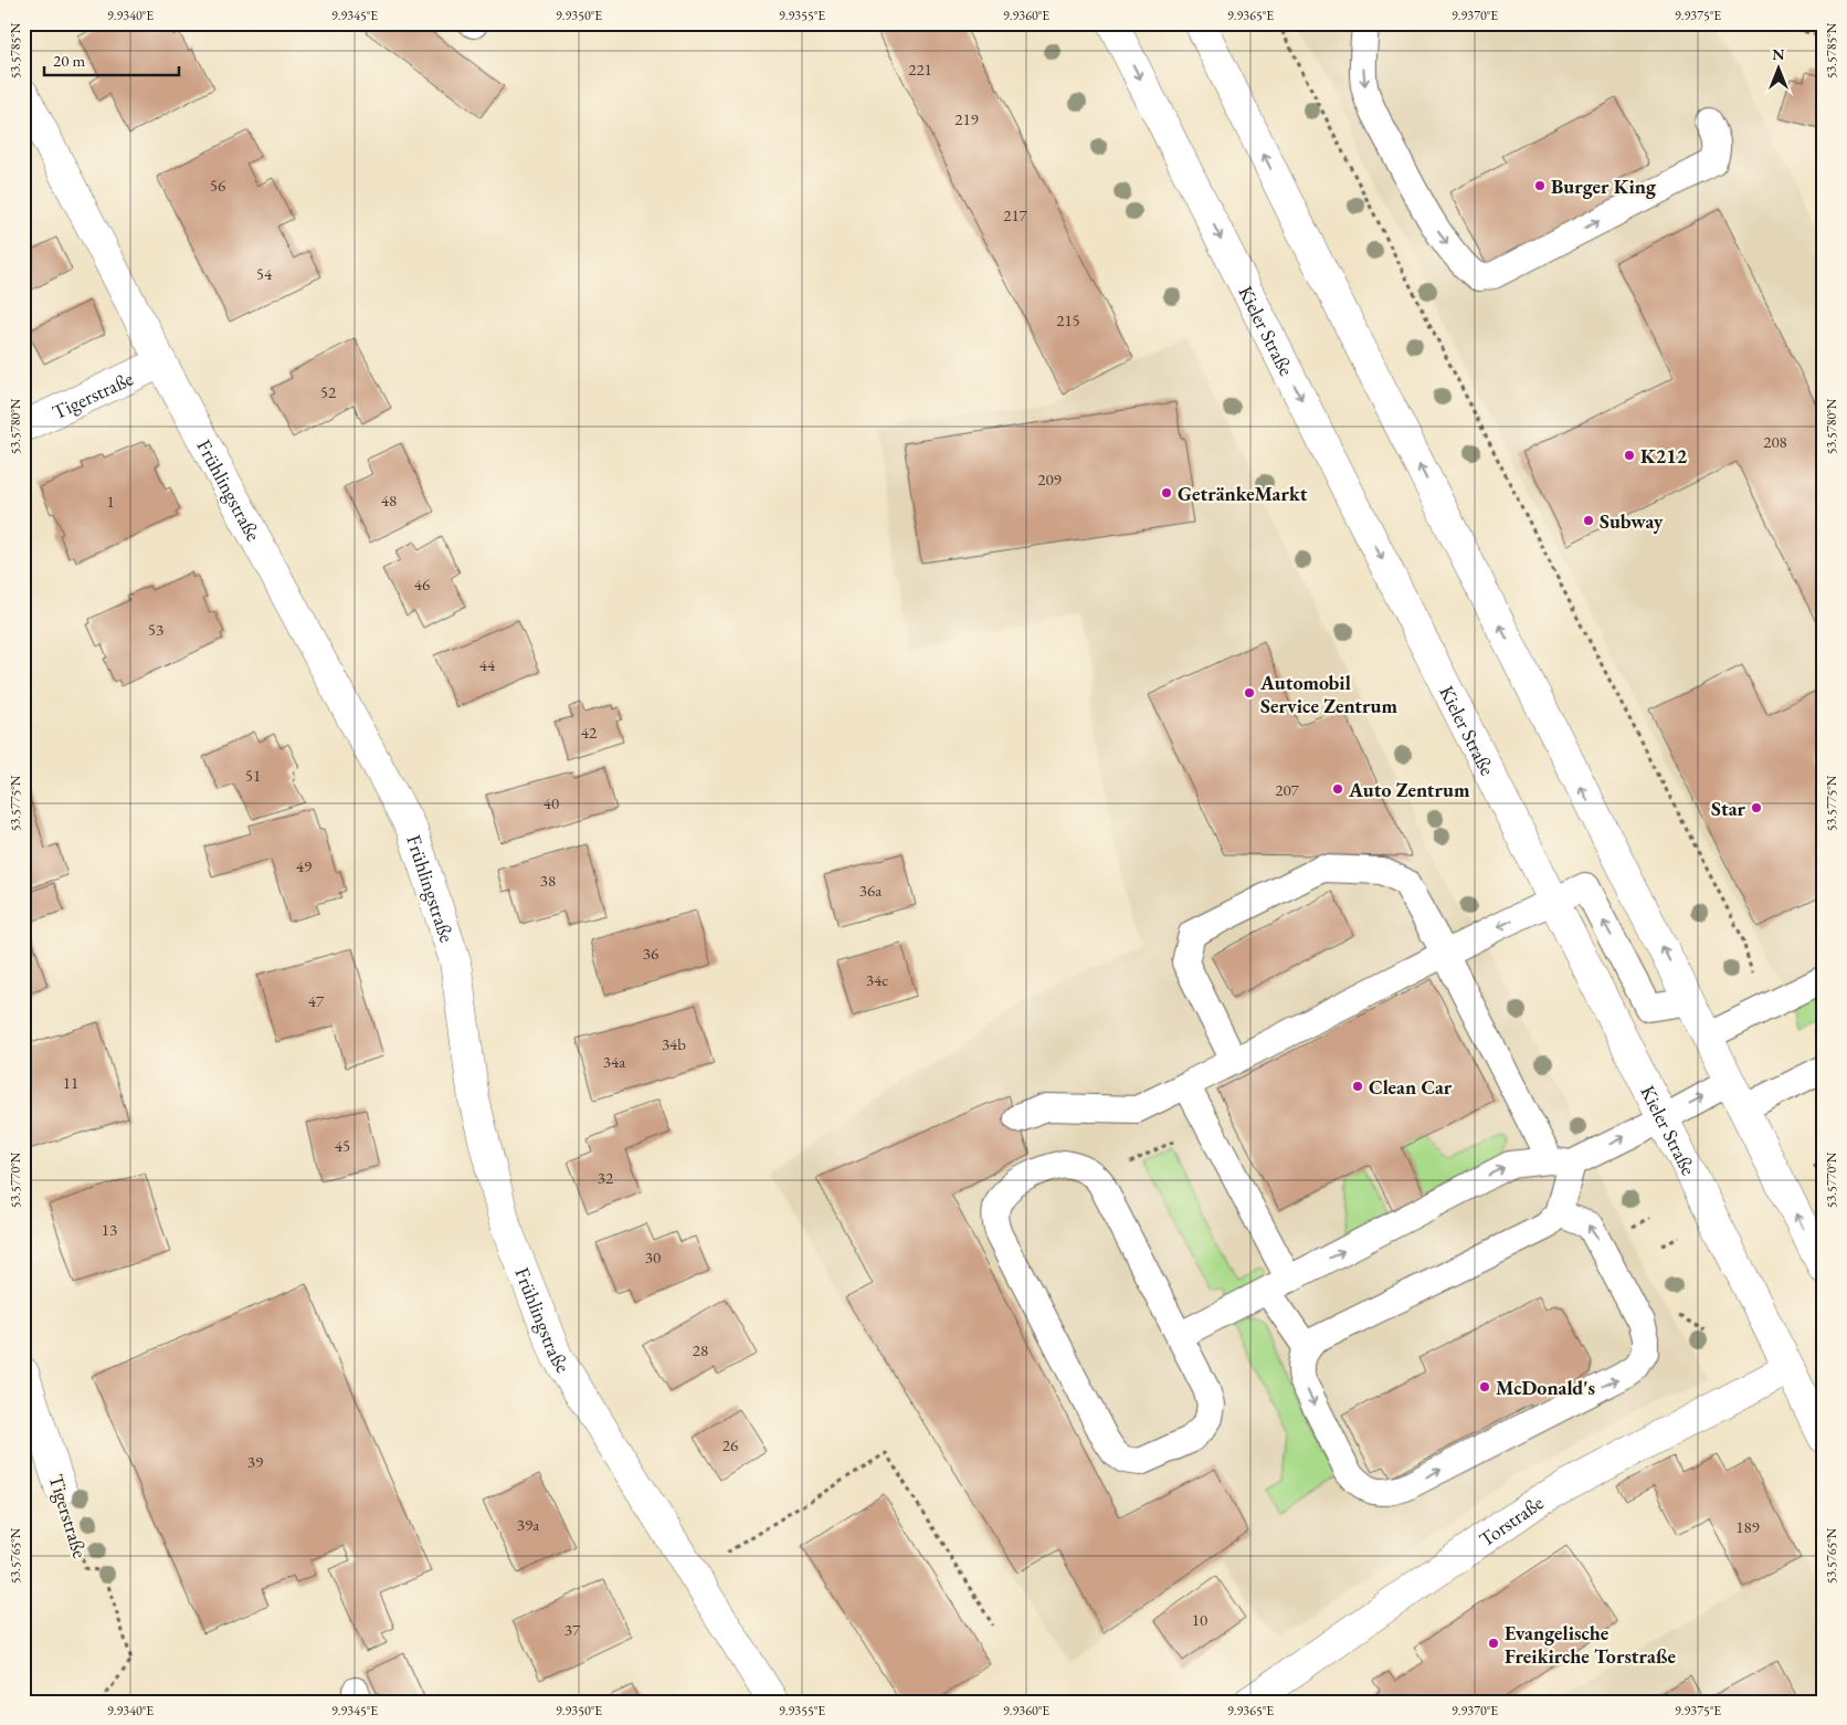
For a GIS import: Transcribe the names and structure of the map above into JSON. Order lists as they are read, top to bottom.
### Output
{
  "streets": {
    "main road": [
      "Kieler Straße",
      "Tigerstraße",
      "Frühlingstraße",
      "Torstraße"
    ]
  },
  "crossings": [
    ["Kieler Straße", "Torstraße"],
    ["Tigerstraße", "Frühlingstraße"]
  ],
  "places": [
    "Burger King",
    "K212",
    "GetränkeMarkt",
    "Subway",
    "Automobil Service Zentrum",
    "Auto Zentrum",
    "Star",
    "Clean Car",
    "McDonald's",
    "Evangelische Freikirche Torstraße"
  ],
  "house_numbers": [
    "221",
    "219",
    "56",
    "217",
    "54",
    "215",
    "52",
    "208",
    "209",
    "48",
    "1",
    "46",
    "53",
    "44",
    "42",
    "51",
    "207",
    "40",
    "49",
    "38",
    "36a",
    "36",
    "34c",
    "47",
    "34b",
    "34a",
    "11",
    "45",
    "32",
    "13",
    "30",
    "28",
    "26",
    "39",
    "39a",
    "189",
    "10",
    "37"
  ],
  "scale_bar": "20 m",
  "north": "top",
  "coordinates": [
    "9.9340°E",
    "9.9345°E",
    "9.9350°E",
    "9.9355°E",
    "9.9360°E",
    "9.9365°E",
    "9.9370°E",
    "9.9375°E",
    "53.5785°N",
    "53.5780°N",
    "53.5775°N",
    "53.5770°N",
    "53.5765°N"
  ]
}
